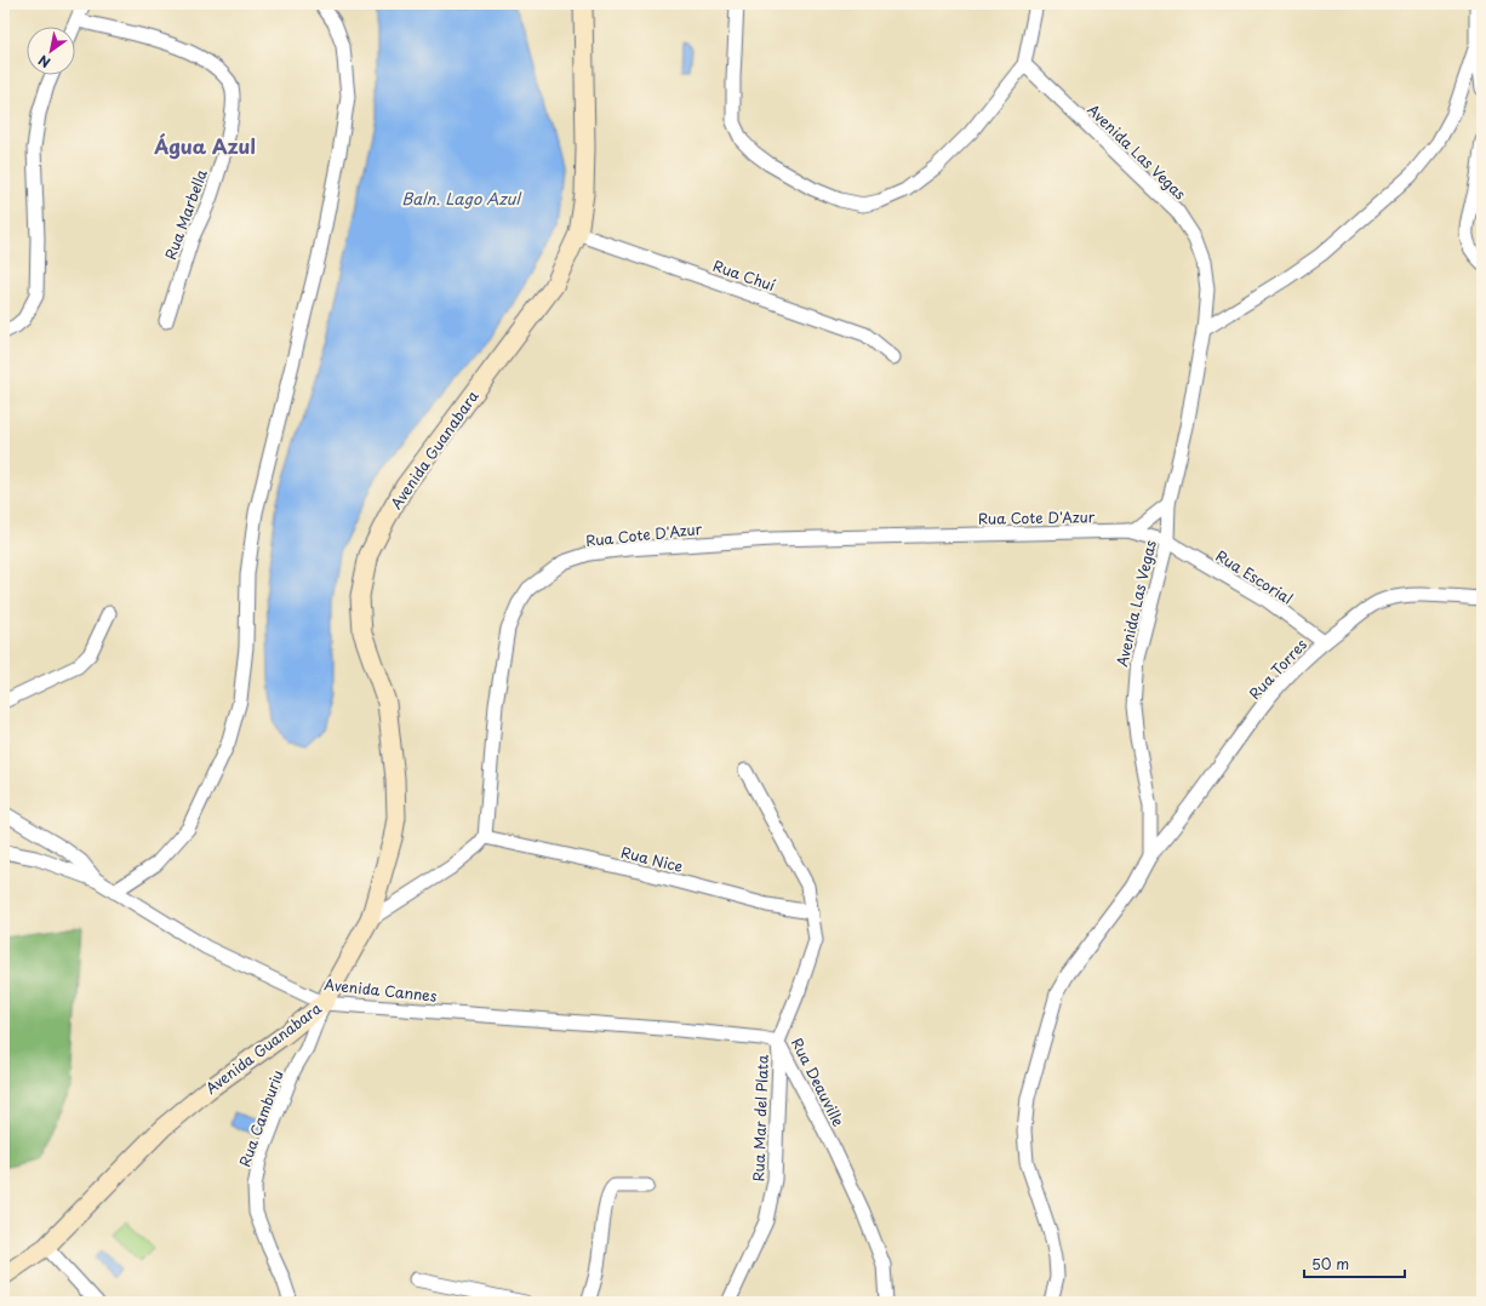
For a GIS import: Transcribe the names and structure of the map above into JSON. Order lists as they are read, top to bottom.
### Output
{
  "streets": {
    "street": [
      "Avenida Las Vegas",
      "Rua Marbella",
      "Rua Chuí",
      "Avenida Guanabara",
      "Rua Cote D'Azur",
      "Rua Escorial",
      "Rua Torres",
      "Rua Nice",
      "Avenida Cannes",
      "Rua Deauville",
      "Rua Camburiu",
      "Rua Mar del Plata"
    ]
  },
  "crossings": [
    ["Avenida Las Vegas", "Rua Cote D'Azur"],
    ["Avenida Las Vegas", "Rua Escorial"],
    ["Avenida Las Vegas", "Rua Torres"],
    ["Rua Chuí", "Avenida Guanabara"],
    ["Avenida Guanabara", "Avenida Cannes"],
    ["Avenida Guanabara", "Rua Camburiu"],
    ["Rua Cote D'Azur", "Rua Escorial"],
    ["Rua Cote D'Azur", "Rua Nice"],
    ["Rua Escorial", "Rua Torres"],
    ["Rua Nice", "Rua Deauville"],
    ["Avenida Cannes", "Rua Deauville"],
    ["Avenida Cannes", "Rua Camburiu"],
    ["Avenida Cannes", "Rua Mar del Plata"],
    ["Rua Deauville", "Rua Mar del Plata"]
  ],
  "districts": ["Água Azul"],
  "water": ["Baln. Lago Azul"],
  "scale_bar": "50 m",
  "north": "bottom left"
}
